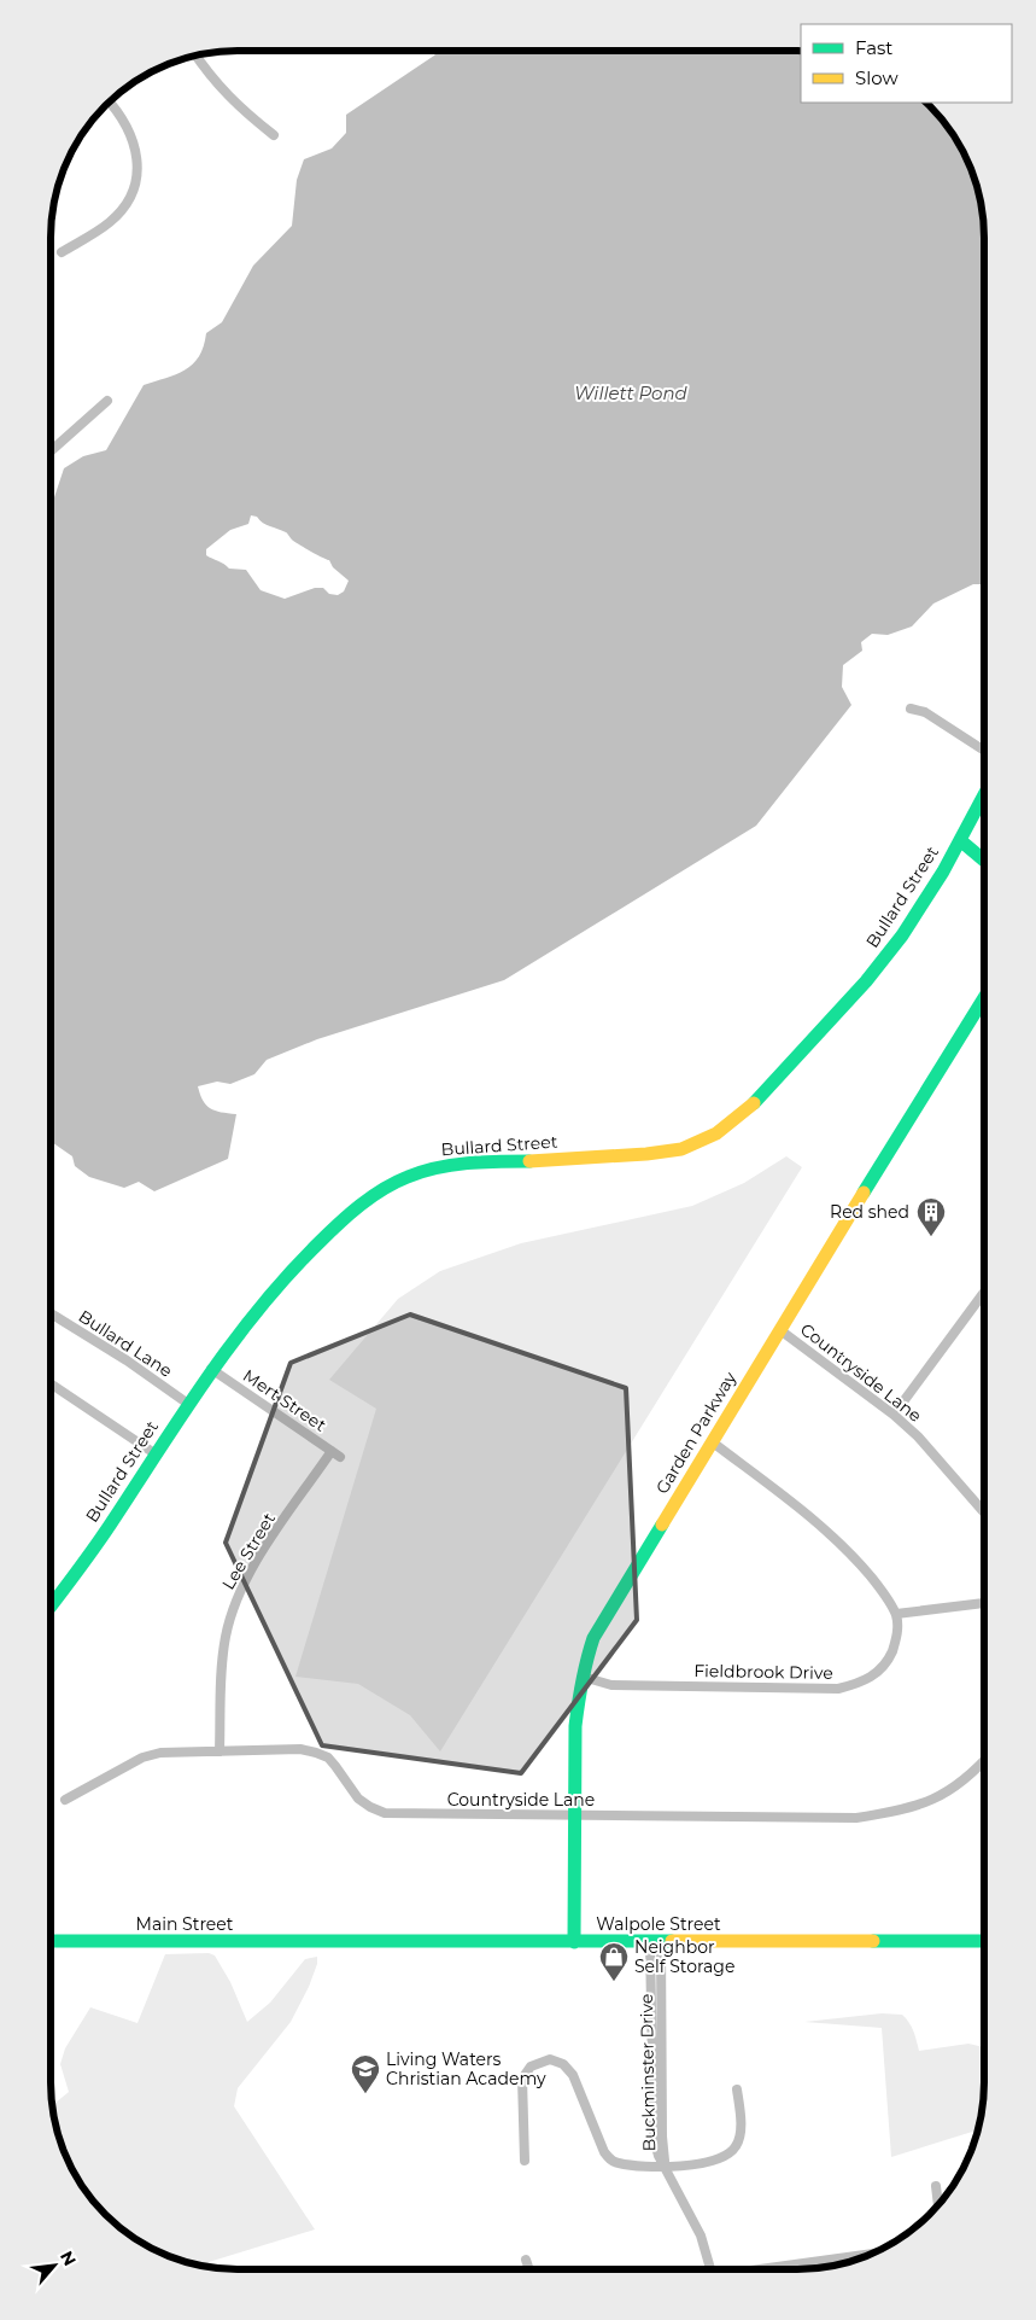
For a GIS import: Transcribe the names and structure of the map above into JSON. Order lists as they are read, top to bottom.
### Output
{
  "streets": {
    "main road": [
      "Bullard Street",
      "Garden Parkway",
      "Main Street",
      "Walpole Street"
    ],
    "street": [
      "Bullard Lane",
      "Countryside Lane",
      "Mert Street",
      "Lee Street",
      "Fieldbrook Drive",
      "Buckminster Drive"
    ]
  },
  "crossings": [
    ["Bullard Street", "Bullard Lane"],
    ["Bullard Street", "Mert Street"],
    ["Countryside Lane", "Garden Parkway"],
    ["Countryside Lane", "Lee Street"],
    ["Mert Street", "Lee Street"],
    ["Garden Parkway", "Fieldbrook Drive"],
    ["Garden Parkway", "Walpole Street"],
    ["Main Street", "Walpole Street"],
    ["Walpole Street", "Buckminster Drive"]
  ],
  "water": ["Willett Pond"],
  "places": {
    "building": ["Red shed"],
    "shop": ["Neighbor Self Storage"],
    "school or university": ["Living Waters Christian Academy"]
  },
  "legend": ["Fast", "Slow"],
  "north": "top right"
}
